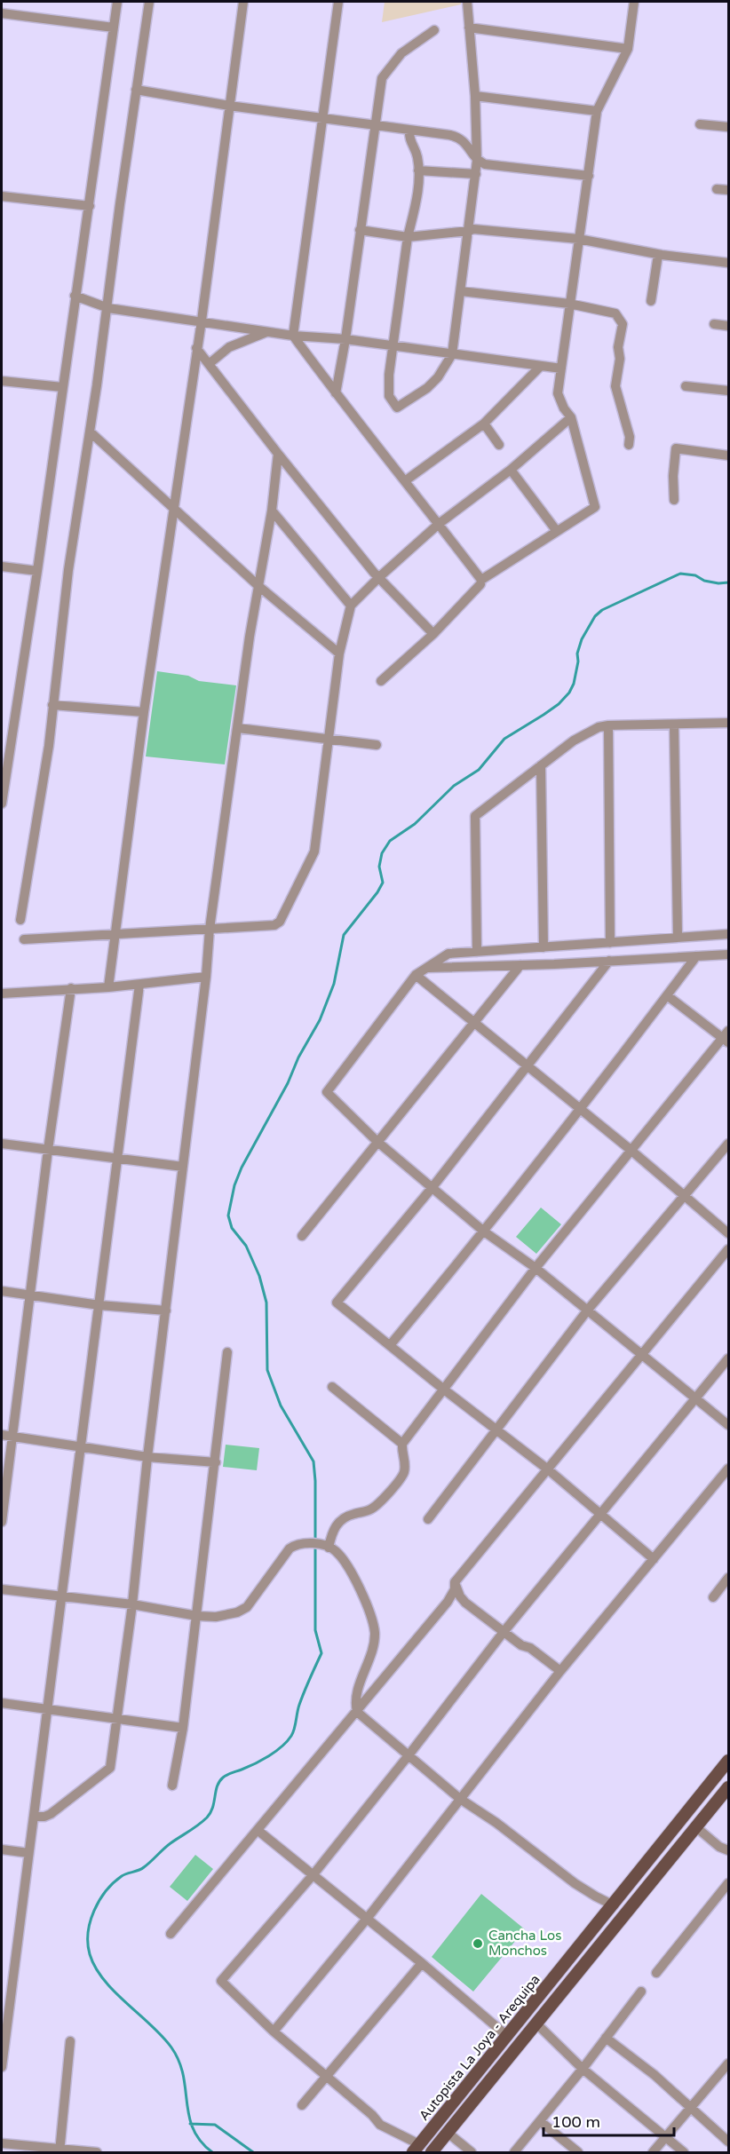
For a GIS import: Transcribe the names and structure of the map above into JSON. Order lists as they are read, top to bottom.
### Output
{
  "streets": {
    "main road": ["Autopista La Joya - Arequipa"]
  },
  "places": ["Cancha Los Monchos"],
  "scale_bar": "100 m"
}
